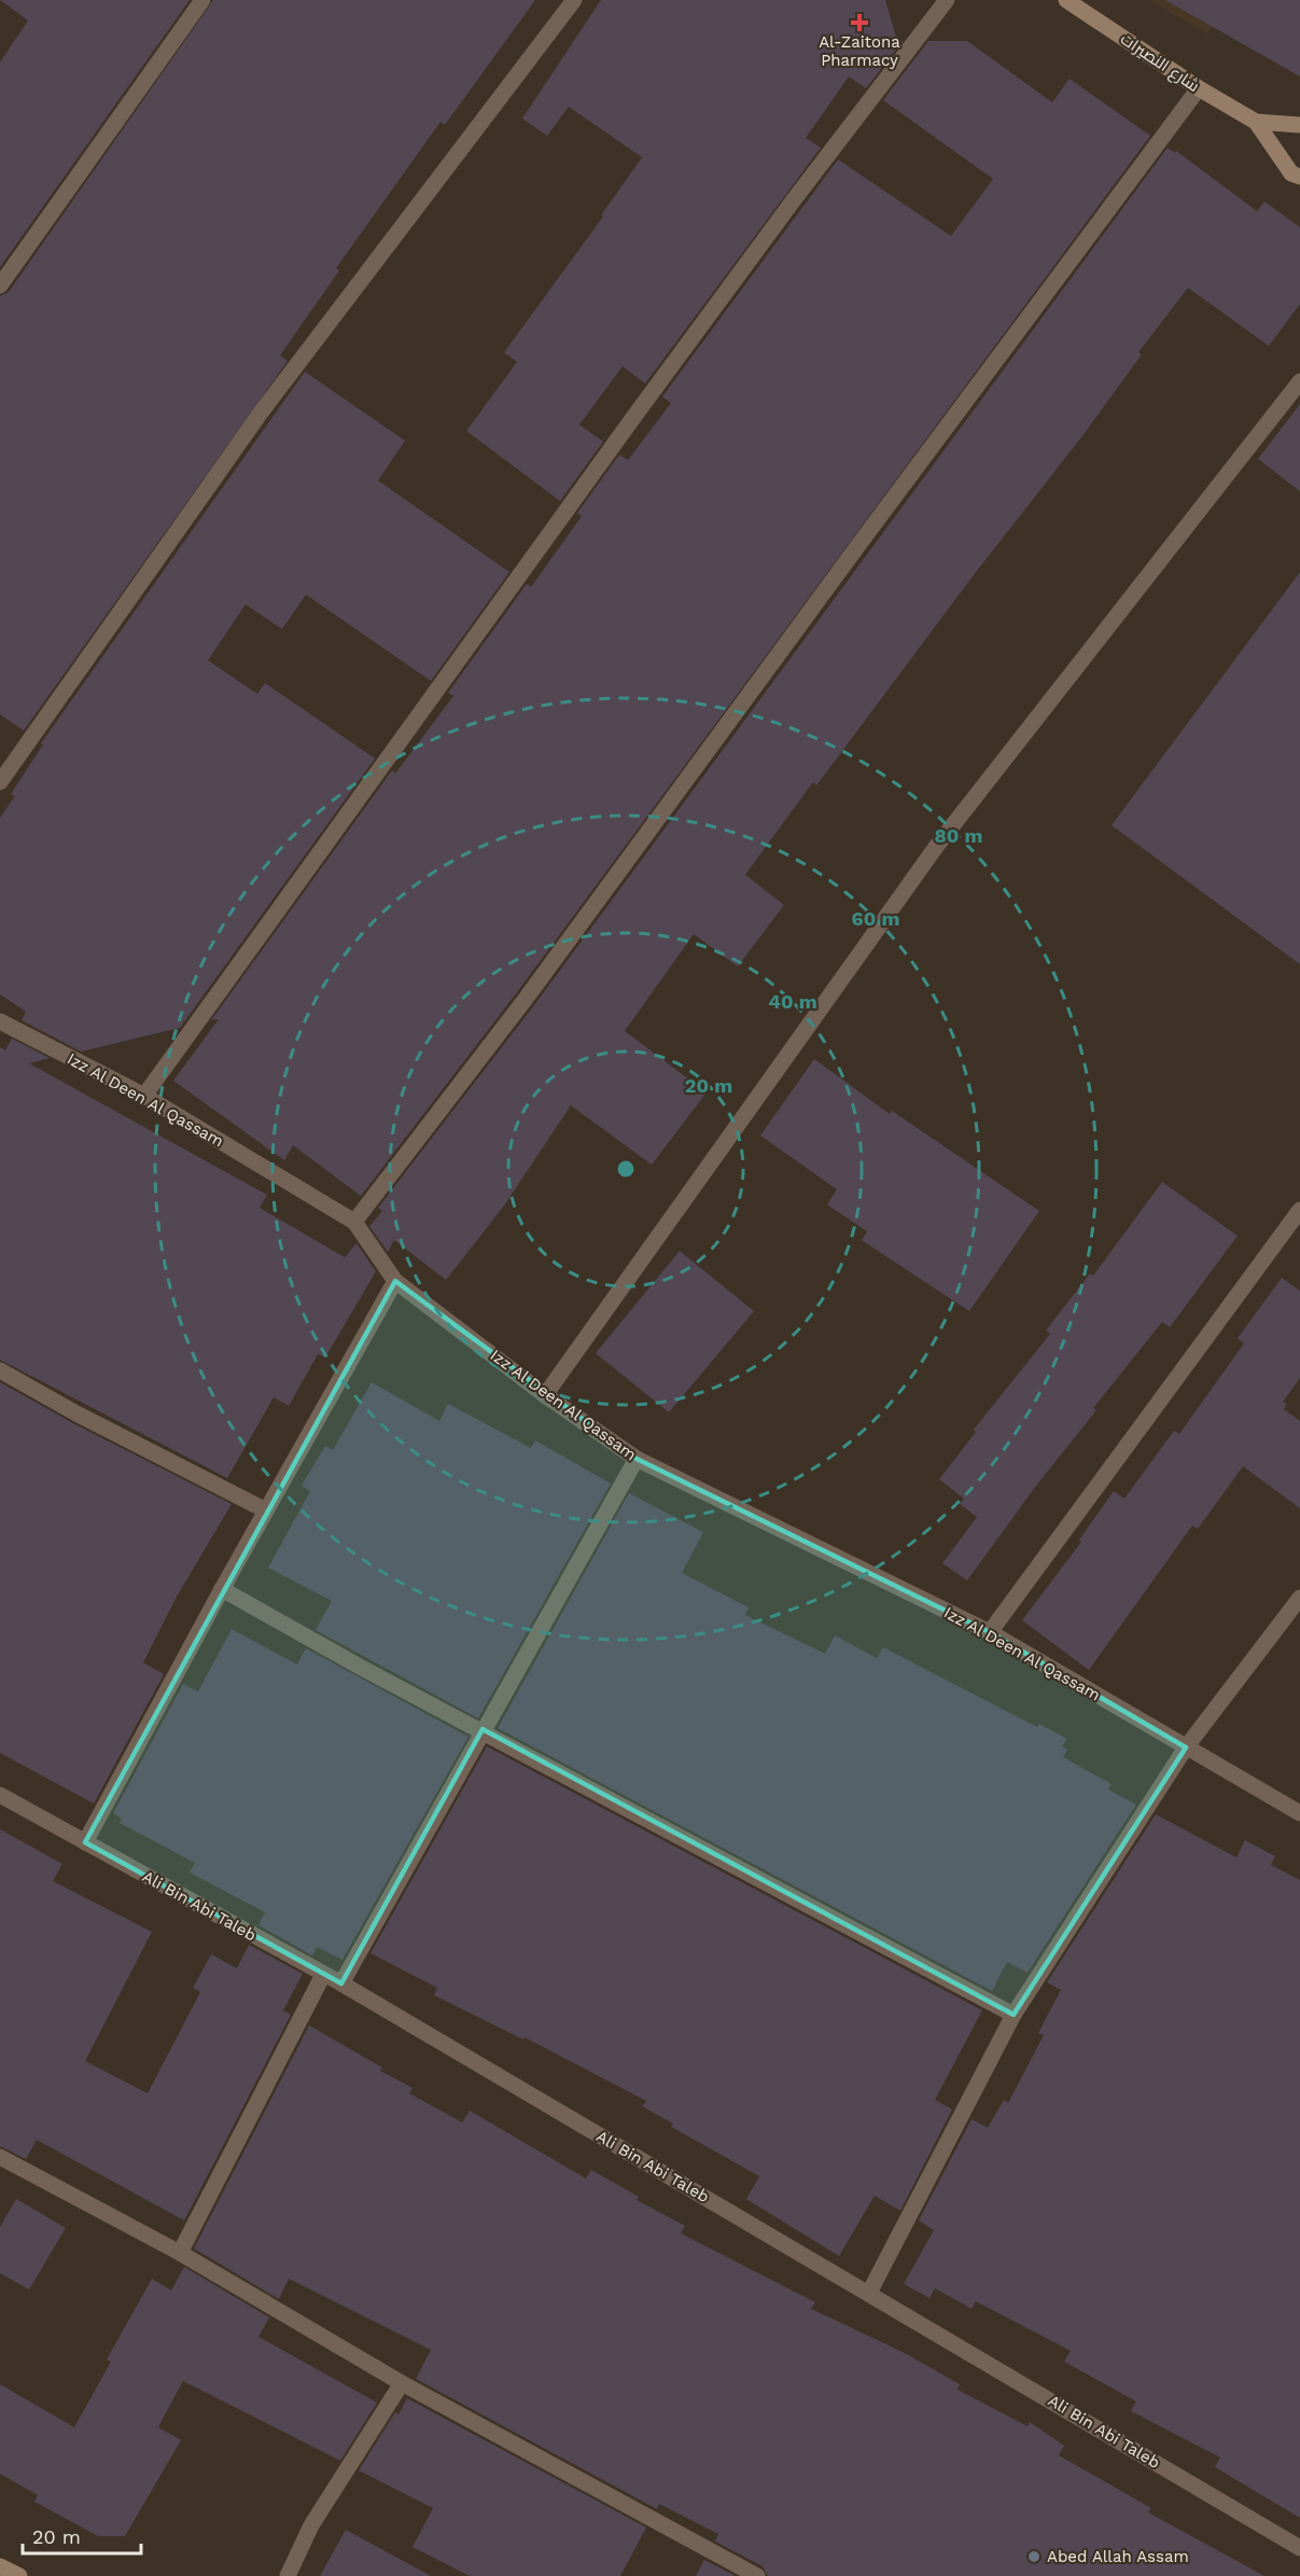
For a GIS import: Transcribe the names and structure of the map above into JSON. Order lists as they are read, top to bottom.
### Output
{
  "streets": {
    "main road": ["شارع النصيرات"],
    "street": ["Izz Al Deen Al Qassam", "Ali Bin Abi Taleb"]
  },
  "places": {
    "health": ["Al-Zaitona Pharmacy"],
    "other": ["Abed Allah Assam"]
  },
  "scale_bar": "20 m",
  "rings": [
    "80 m",
    "60 m",
    "40 m",
    "20 m"
  ]
}
